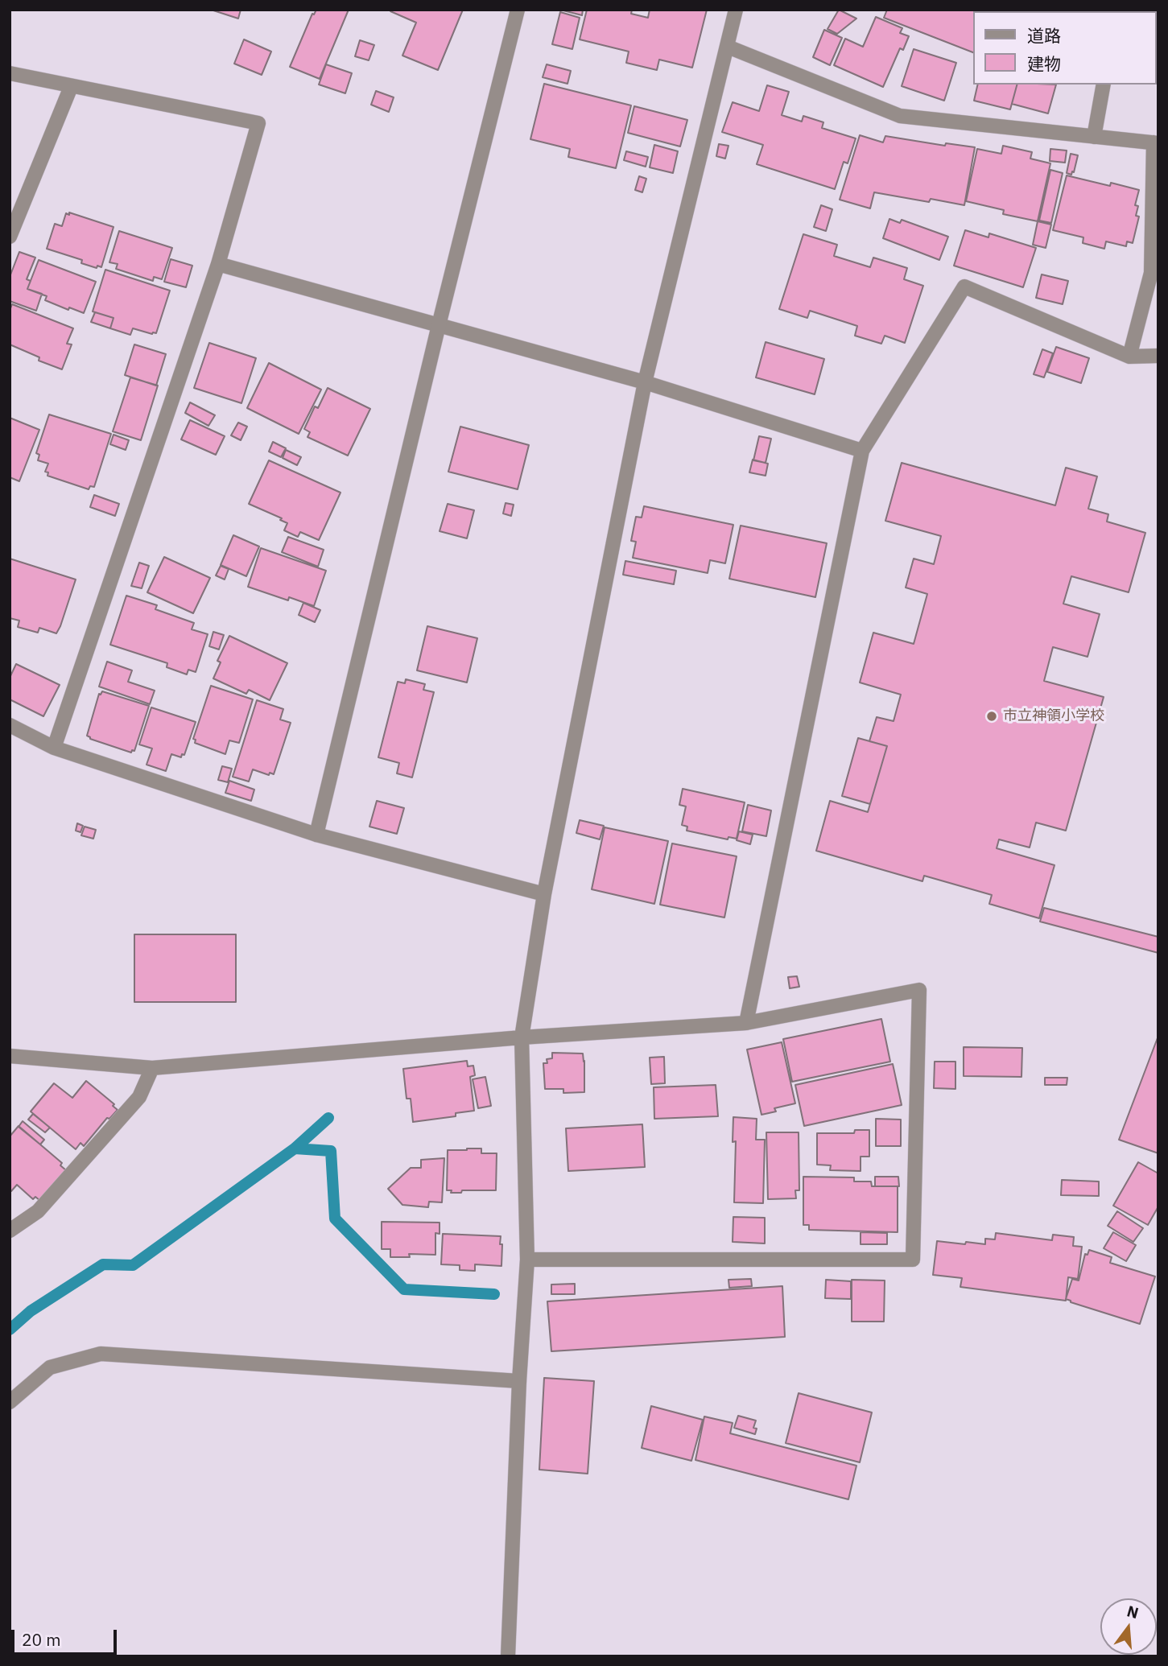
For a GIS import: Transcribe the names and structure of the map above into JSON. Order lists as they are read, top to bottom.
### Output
{
  "places": ["市立神領小学校"],
  "legend": ["道路", "建物"],
  "scale_bar": "20 m",
  "north": "top"
}
